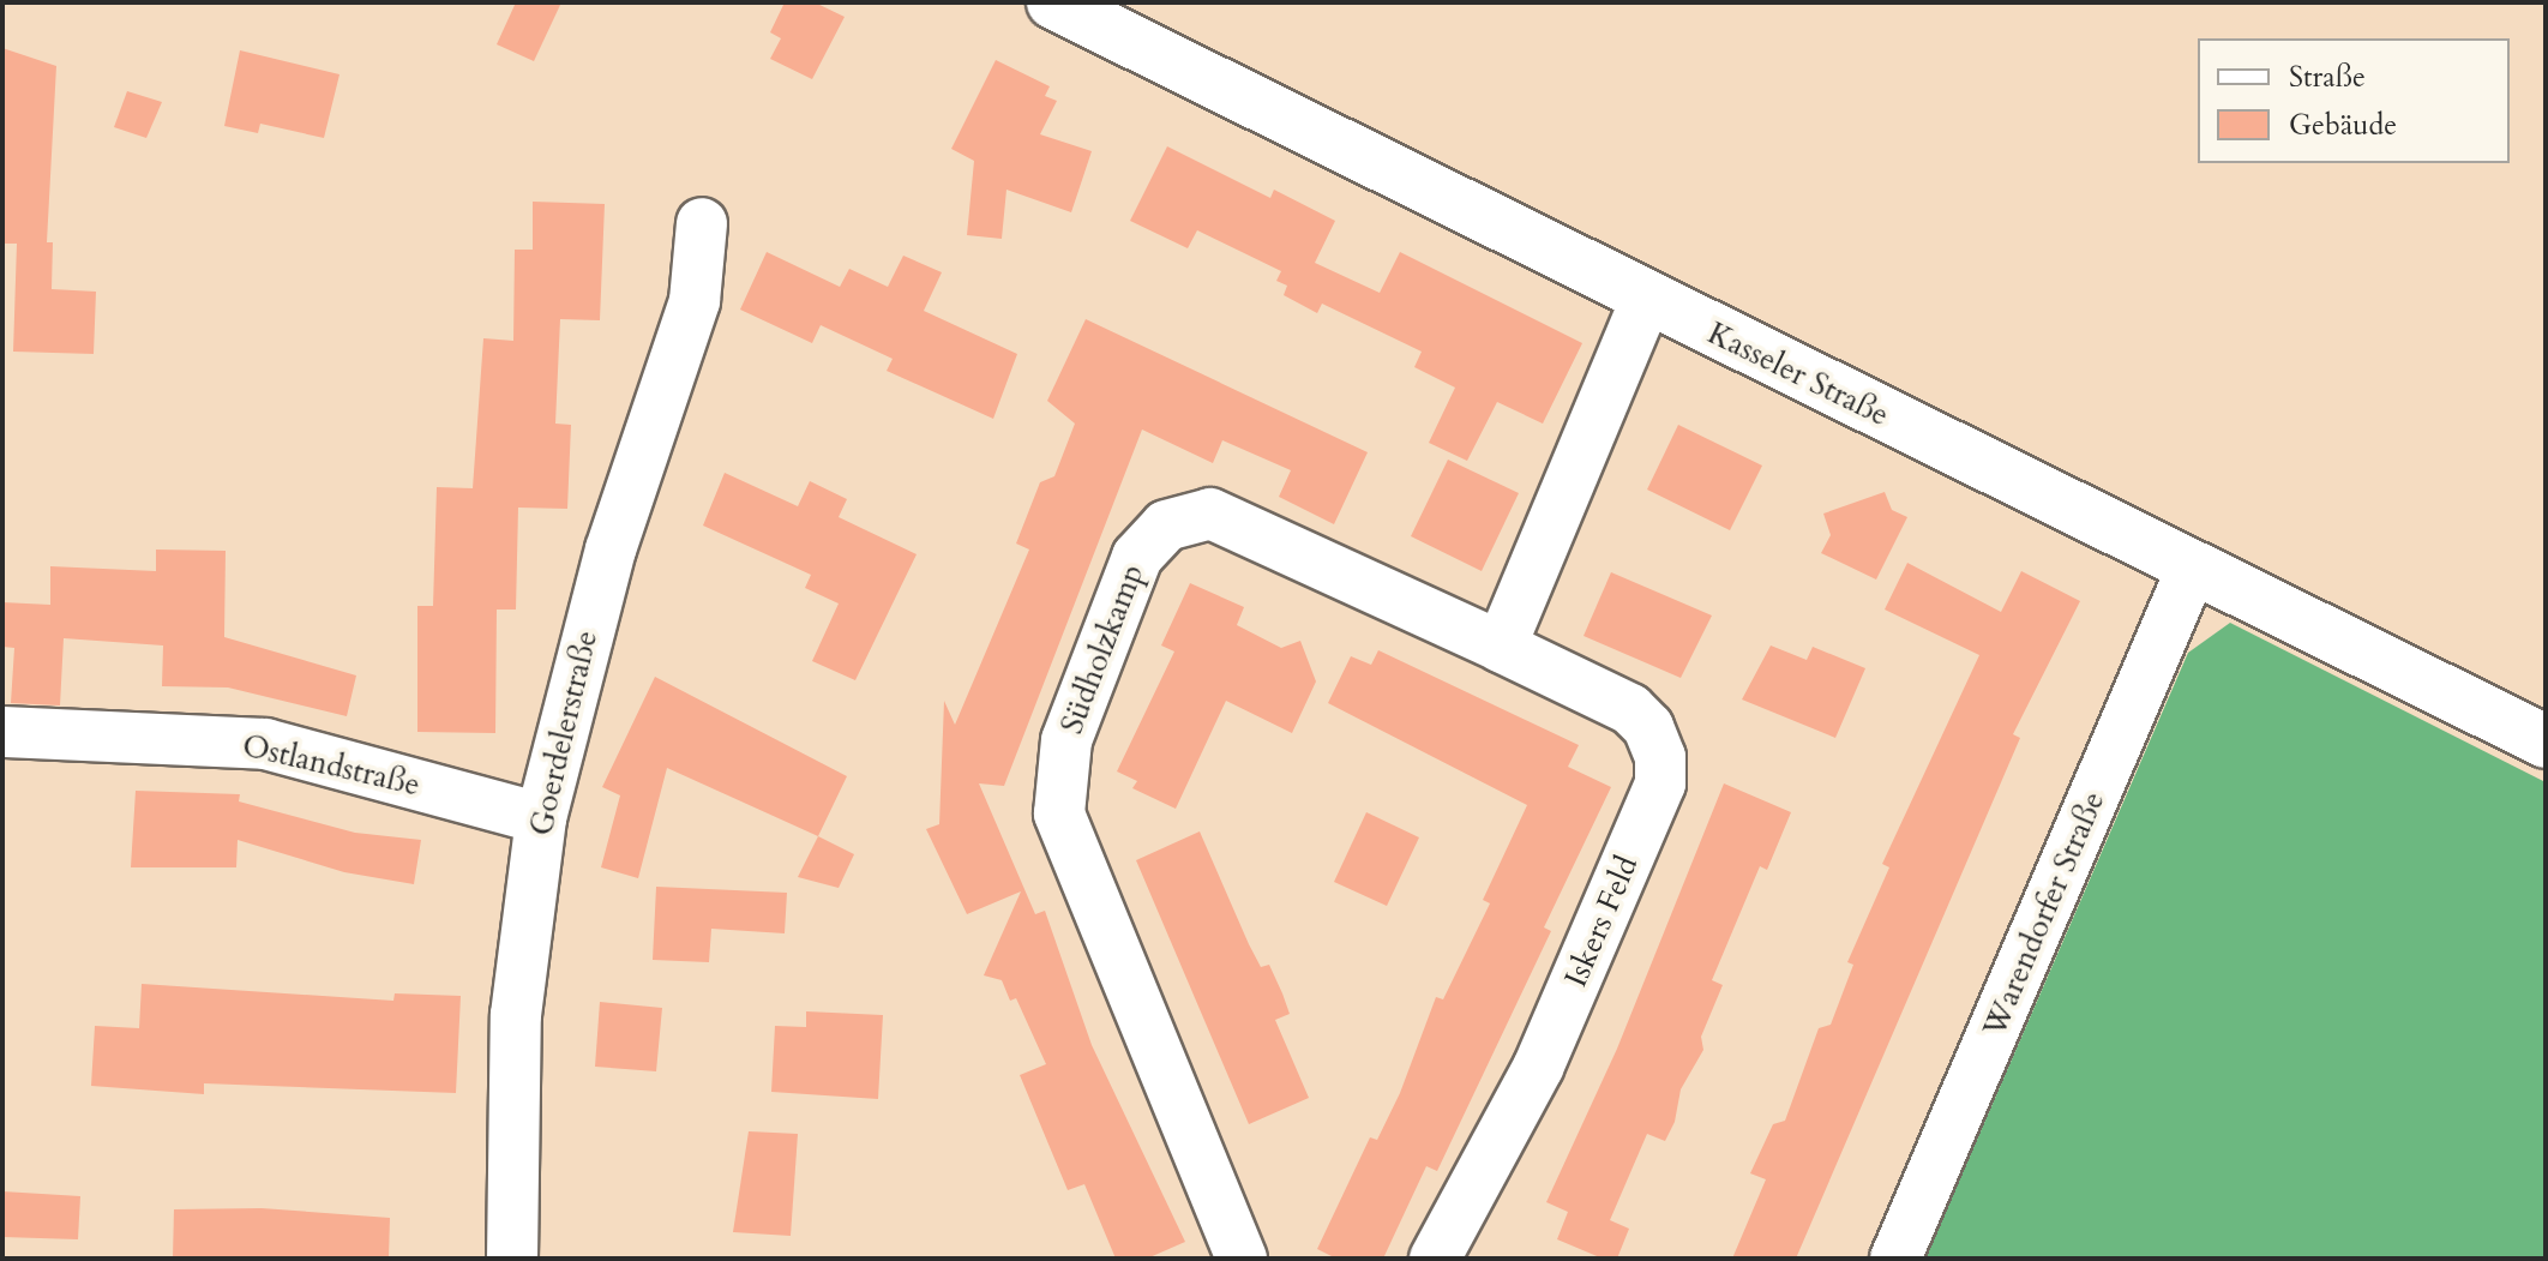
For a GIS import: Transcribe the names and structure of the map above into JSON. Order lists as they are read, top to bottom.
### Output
{
  "streets": {
    "street": [
      "Kasseler Straße",
      "Südholzkamp",
      "Goerdelerstraße",
      "Ostlandstraße",
      "Warendorfer Straße",
      "Iskers Feld"
    ]
  },
  "crossings": [
    ["Kasseler Straße", "Warendorfer Straße"],
    ["Südholzkamp", "Iskers Feld"],
    ["Goerdelerstraße", "Ostlandstraße"]
  ],
  "legend": ["Straße", "Gebäude"]
}
